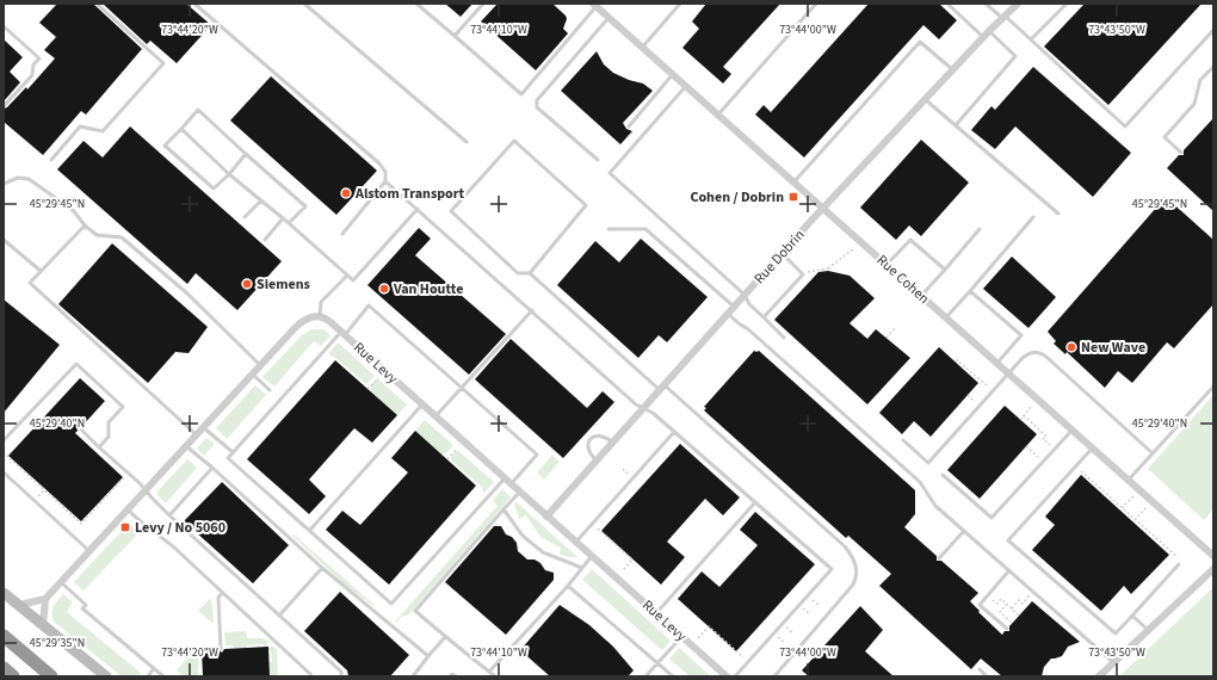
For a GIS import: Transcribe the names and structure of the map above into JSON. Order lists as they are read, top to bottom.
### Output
{
  "streets": {
    "street": ["Rue Dobrin", "Rue Cohen", "Rue Levy"]
  },
  "crossings": [
    ["Rue Dobrin", "Rue Cohen"],
    ["Rue Dobrin", "Rue Levy"]
  ],
  "places": {
    "other": [
      "Alstom Transport",
      "Siemens",
      "Van Houtte",
      "New Wave"
    ],
    "transit": ["Cohen / Dobrin", "Levy / No 5060"]
  },
  "coordinates": [
    "73°44'20\"W",
    "73°44'10\"W",
    "73°44'00\"W",
    "73°43'50\"W",
    "45°29'45\"N",
    "45°29'40\"N",
    "45°29'35\"N"
  ]
}
